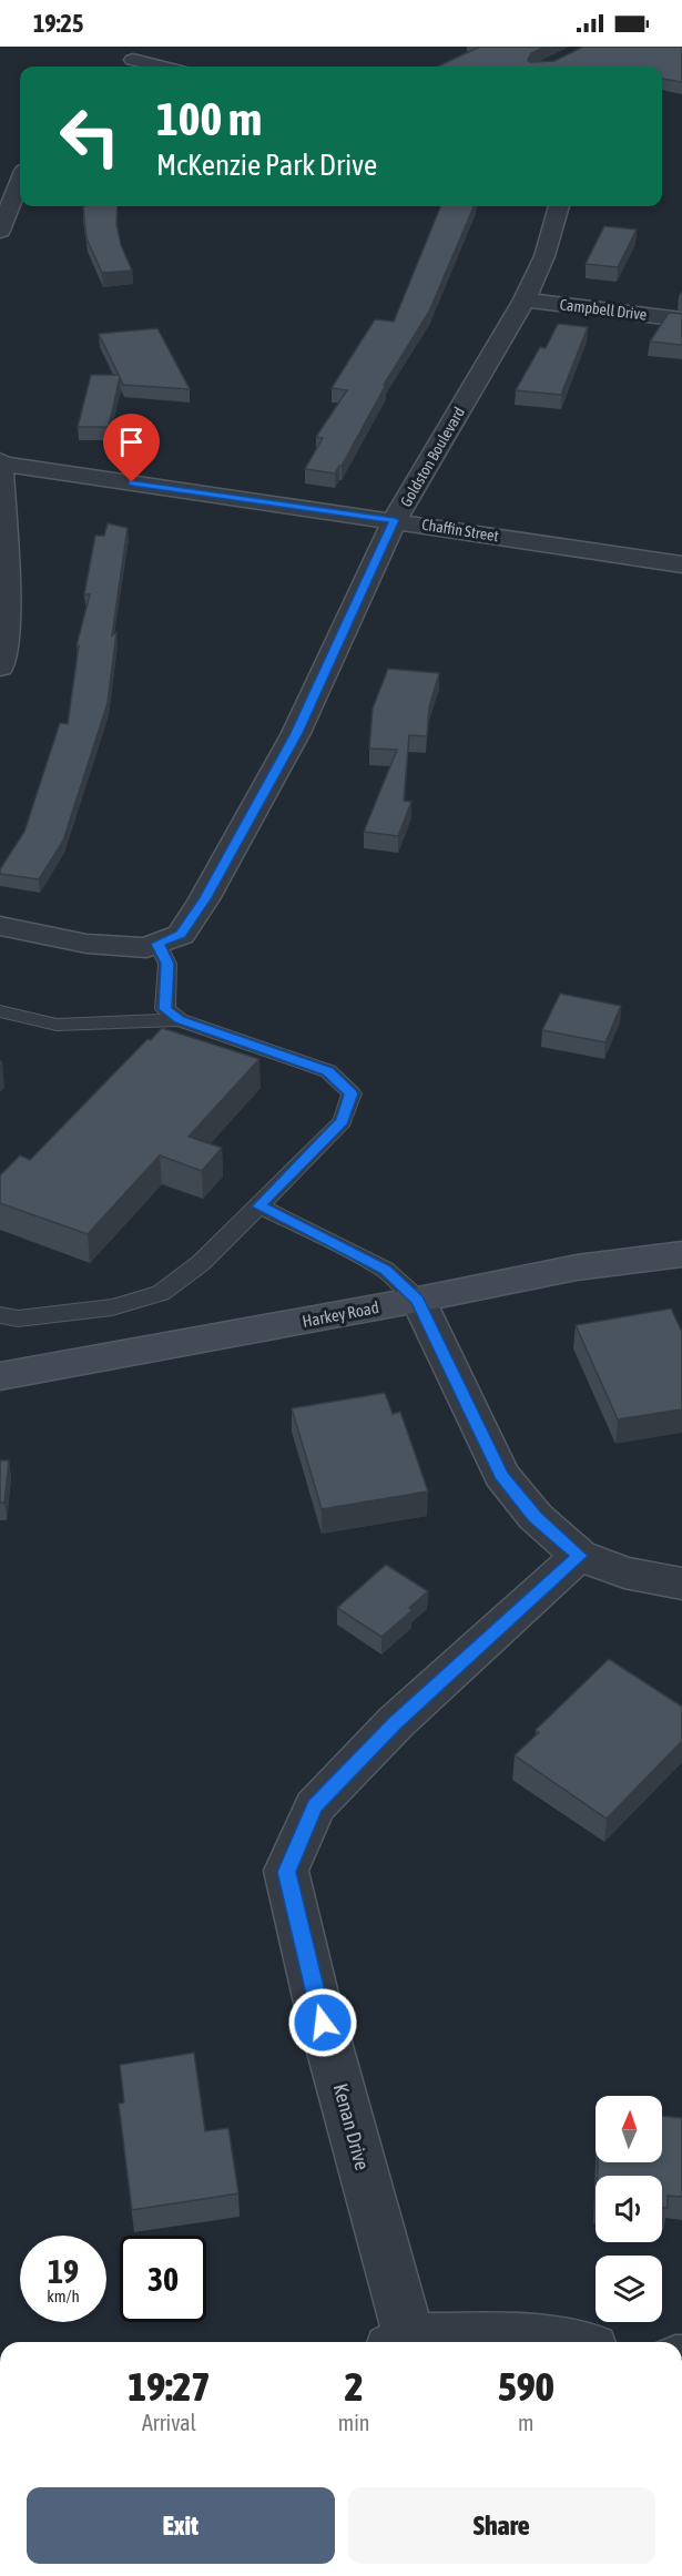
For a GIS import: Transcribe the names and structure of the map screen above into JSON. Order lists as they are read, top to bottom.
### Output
{
  "streets": {
    "street": [
      "Campbell Drive",
      "Goldston Boulevard",
      "Chaffin Street",
      "Harkey Road",
      "Kenan Drive"
    ]
  },
  "crossings": [
    ["Campbell Drive", "Goldston Boulevard"],
    ["Goldston Boulevard", "Chaffin Street"]
  ],
  "north": "top",
  "page": {
    "status": "19:25",
    "turn": ["100 m", "McKenzie Park Drive"],
    "speed": "19 km/h",
    "limit": "30",
    "eta": [
      "19:27",
      "Arrival",
      "2",
      "min",
      "590",
      "m"
    ],
    "buttons": ["Exit", "Share"]
  }
}
